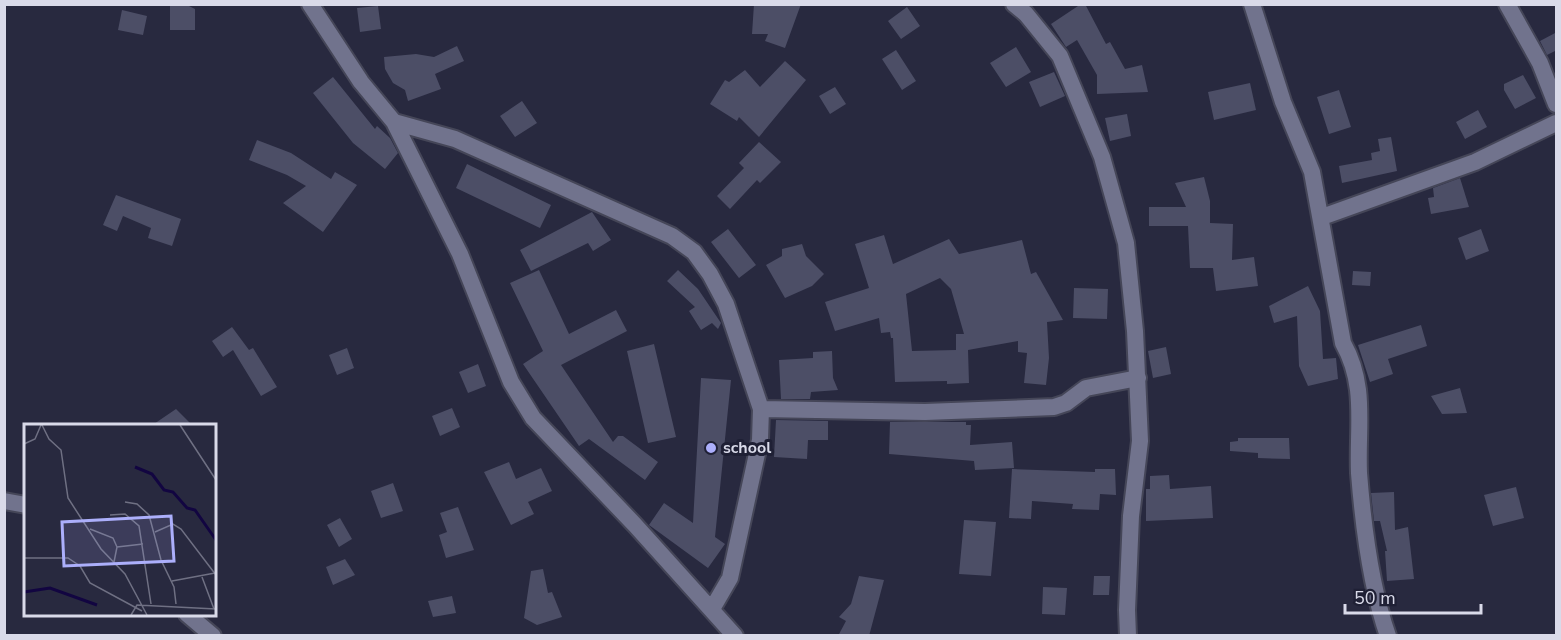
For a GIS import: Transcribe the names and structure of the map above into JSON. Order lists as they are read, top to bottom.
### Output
{
  "places": ["school"],
  "scale_bar": "50 m"
}
